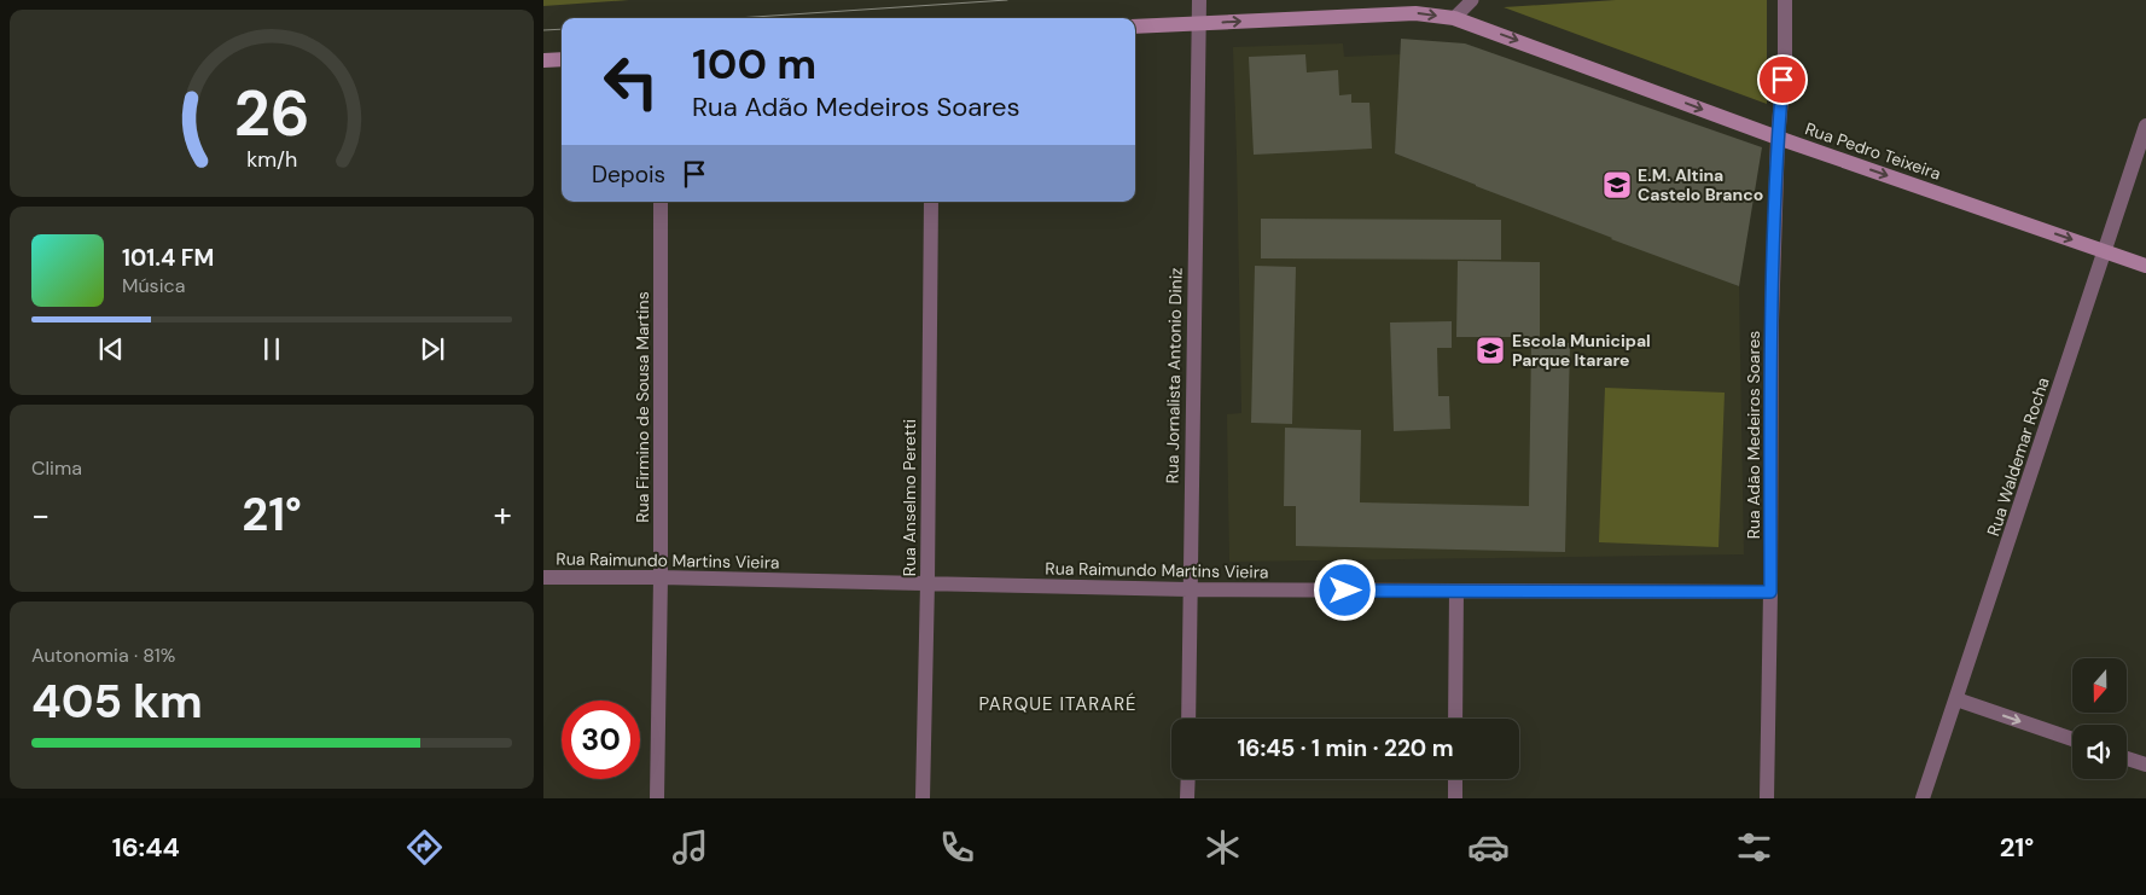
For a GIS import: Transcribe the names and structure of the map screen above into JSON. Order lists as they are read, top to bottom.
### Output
{
  "streets": {
    "main road": ["Rua Pedro Teixeira"],
    "street": [
      "Rua Jornalista Antonio Diniz",
      "Rua Firmino de Sousa Martins",
      "Rua Adão Medeiros Soares",
      "Rua Waldemar Rocha",
      "Rua Anselmo Peretti",
      "Rua Raimundo Martins Vieira"
    ]
  },
  "crossings": [
    ["Rua Pedro Teixeira", "Rua Jornalista Antonio Diniz"],
    ["Rua Pedro Teixeira", "Rua Adão Medeiros Soares"],
    ["Rua Pedro Teixeira", "Rua Waldemar Rocha"],
    ["Rua Jornalista Antonio Diniz", "Rua Raimundo Martins Vieira"],
    ["Rua Firmino de Sousa Martins", "Rua Raimundo Martins Vieira"],
    ["Rua Adão Medeiros Soares", "Rua Raimundo Martins Vieira"],
    ["Rua Anselmo Peretti", "Rua Raimundo Martins Vieira"]
  ],
  "one_way": ["Rua Pedro Teixeira"],
  "districts": ["PARQUE ITARARÉ"],
  "places": {
    "school or university": ["E.M. Altina Castelo Branco", "Escola Municipal Parque Itarare"]
  },
  "north": "bottom",
  "page": {
    "turn": ["100 m", "Rua Adão Medeiros Soares"],
    "then": "Depois",
    "song": ["101.4 FM", "Música"],
    "tile": [
      "Clima",
      ["Autonomia · 81%", "405 km"]
    ],
    "heat": ["−", "21°", "+"],
    "limit": "30",
    "trip": "16:45 · 1 min · 220 m",
    "tabs": ["16:44", "21°"],
    "gauge": ["26", "km/h"]
  }
}
